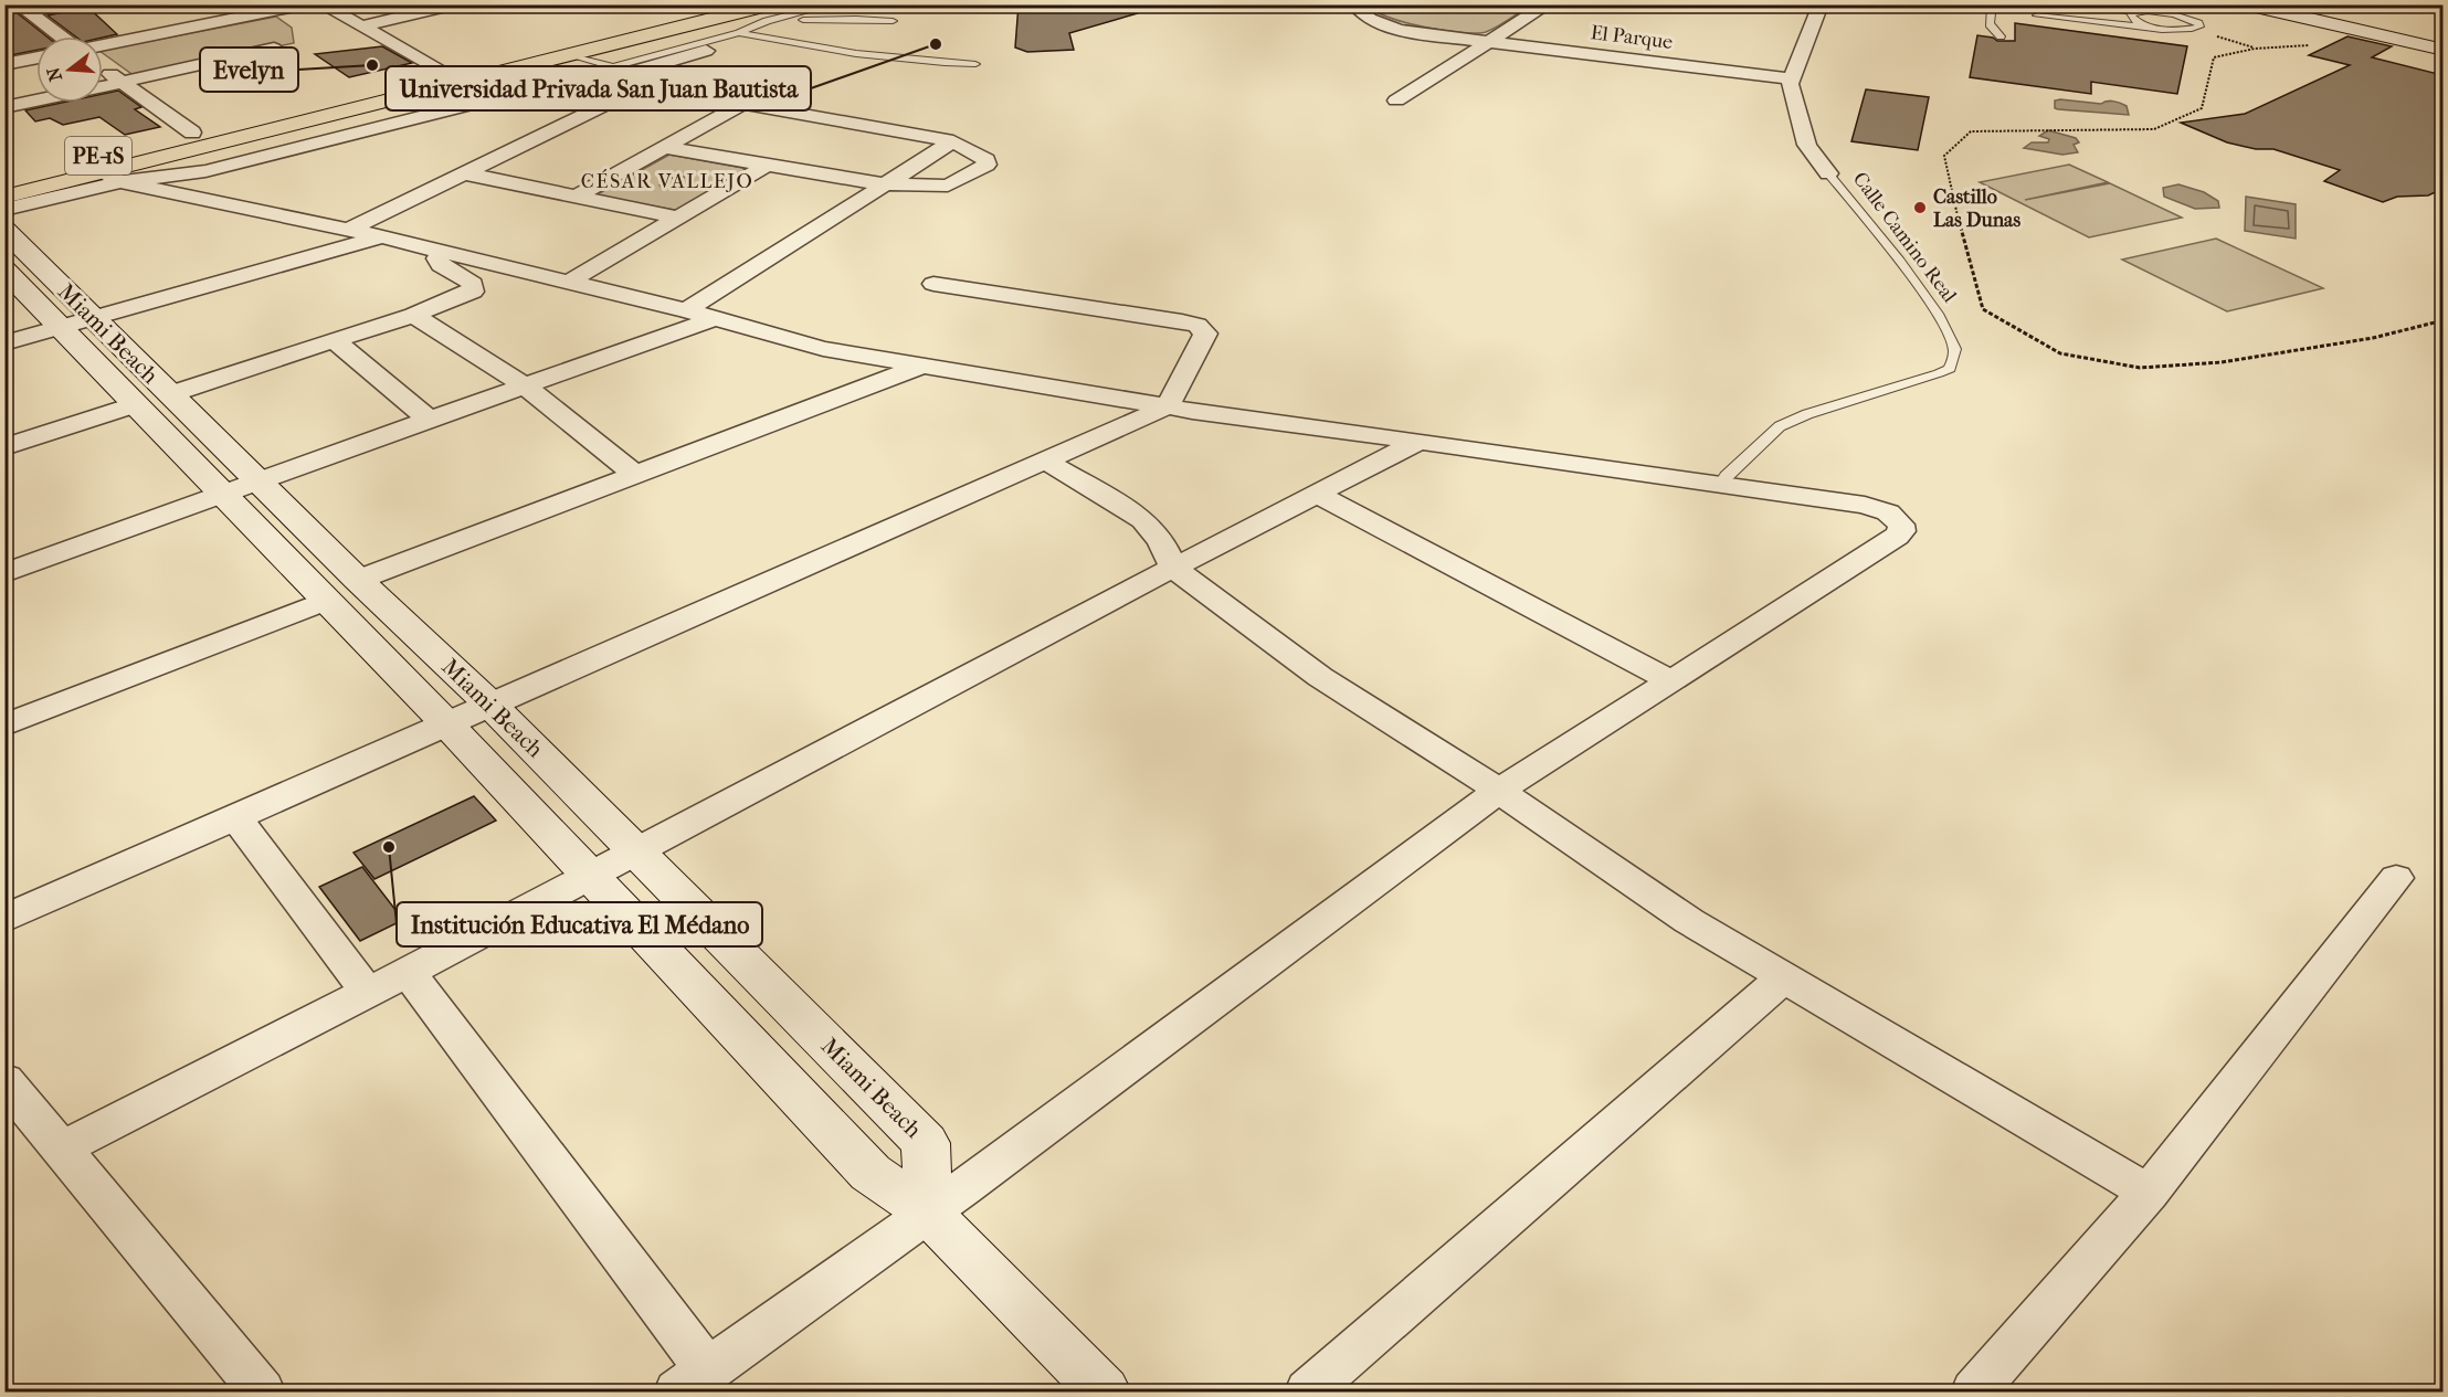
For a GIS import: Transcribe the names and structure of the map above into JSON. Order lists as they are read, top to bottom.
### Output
{
  "streets": {
    "highway": ["PE-1S"],
    "street": ["El Parque", "Calle Camino Real", "Miami Beach"]
  },
  "crossings": [
    ["El Parque", "Calle Camino Real"]
  ],
  "districts": ["CÉSAR VALLEJO"],
  "places": [
    "Universidad Privada San Juan Bautista",
    "Evelyn",
    "Castillo Las Dunas",
    "Institución Educativa El Médano"
  ],
  "north": "left"
}
